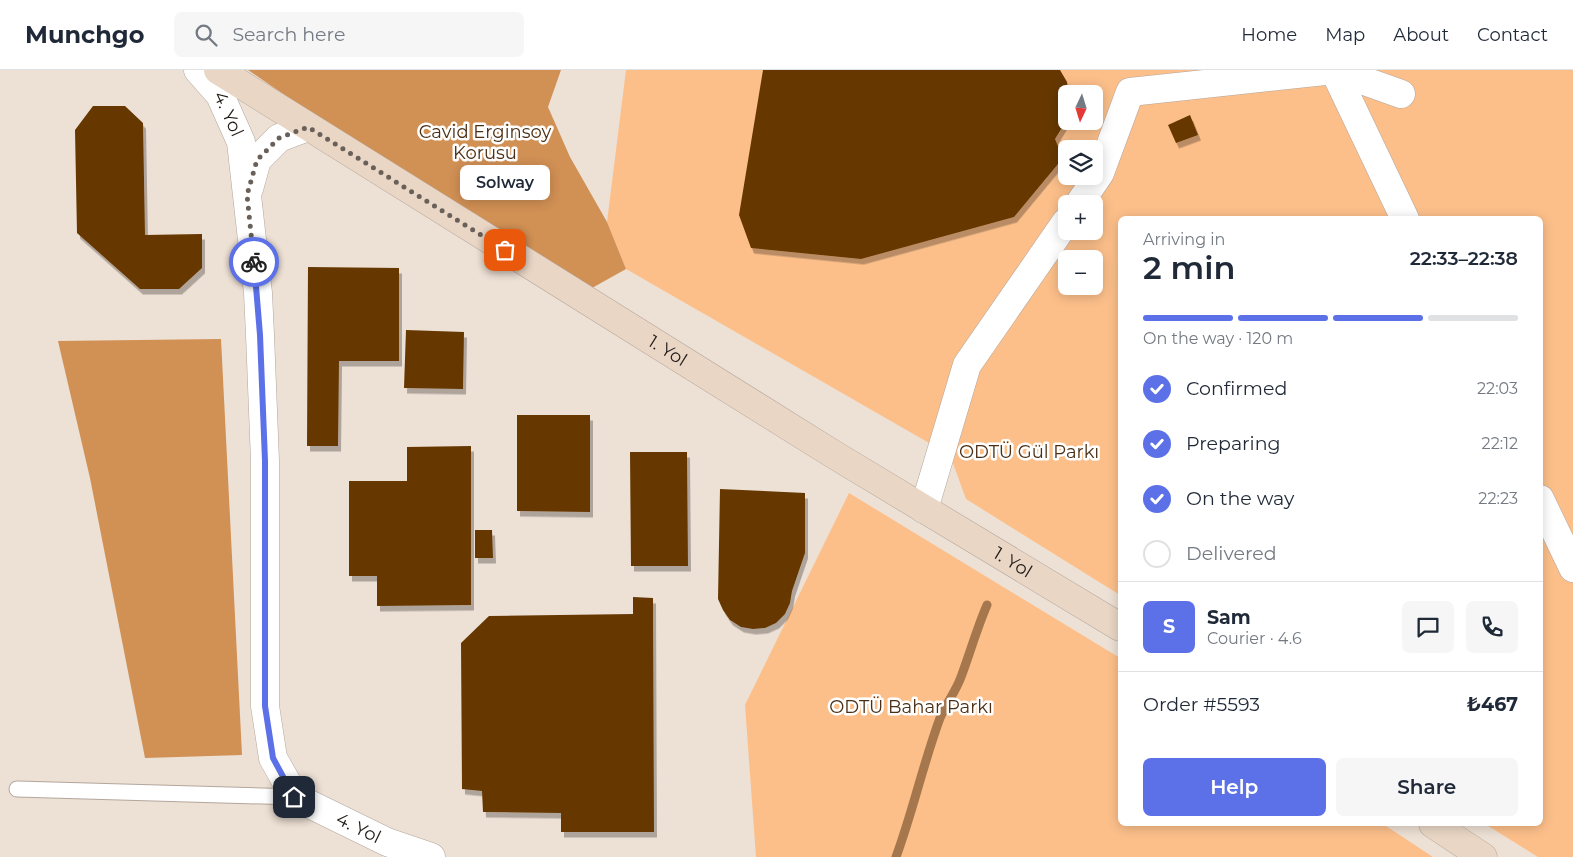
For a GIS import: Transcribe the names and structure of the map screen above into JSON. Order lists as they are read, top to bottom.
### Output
{
  "streets": {
    "street": ["4. Yol", "1. Yol"]
  },
  "crossings": [
    ["4. Yol", "1. Yol"]
  ],
  "parks": ["Cavid Erginsoy Korusu", "ODTÜ Gül Parkı", "ODTÜ Bahar Parkı"],
  "places": ["Solway"],
  "north": "bottom",
  "page": {
    "header": "Munchgo",
    "search": "Search here",
    "nav": [
      "Home",
      "Map",
      "About",
      "Contact"
    ],
    "map_buttons": ["+", "−"],
    "bubble": "Solway",
    "heading": ["2 min", "Arriving in", "22:33–22:38"],
    "panel": [
      "Sam",
      "Courier · 4.6",
      "Order #5593",
      "₺467"
    ],
    "bar": "On the way · 120 m",
    "list": [
      ["Confirmed", "22:03"],
      ["Preparing", "22:12"],
      ["On the way", "22:23"],
      "Delivered"
    ],
    "round": "S",
    "buttons": ["Help", "Share"]
  }
}
